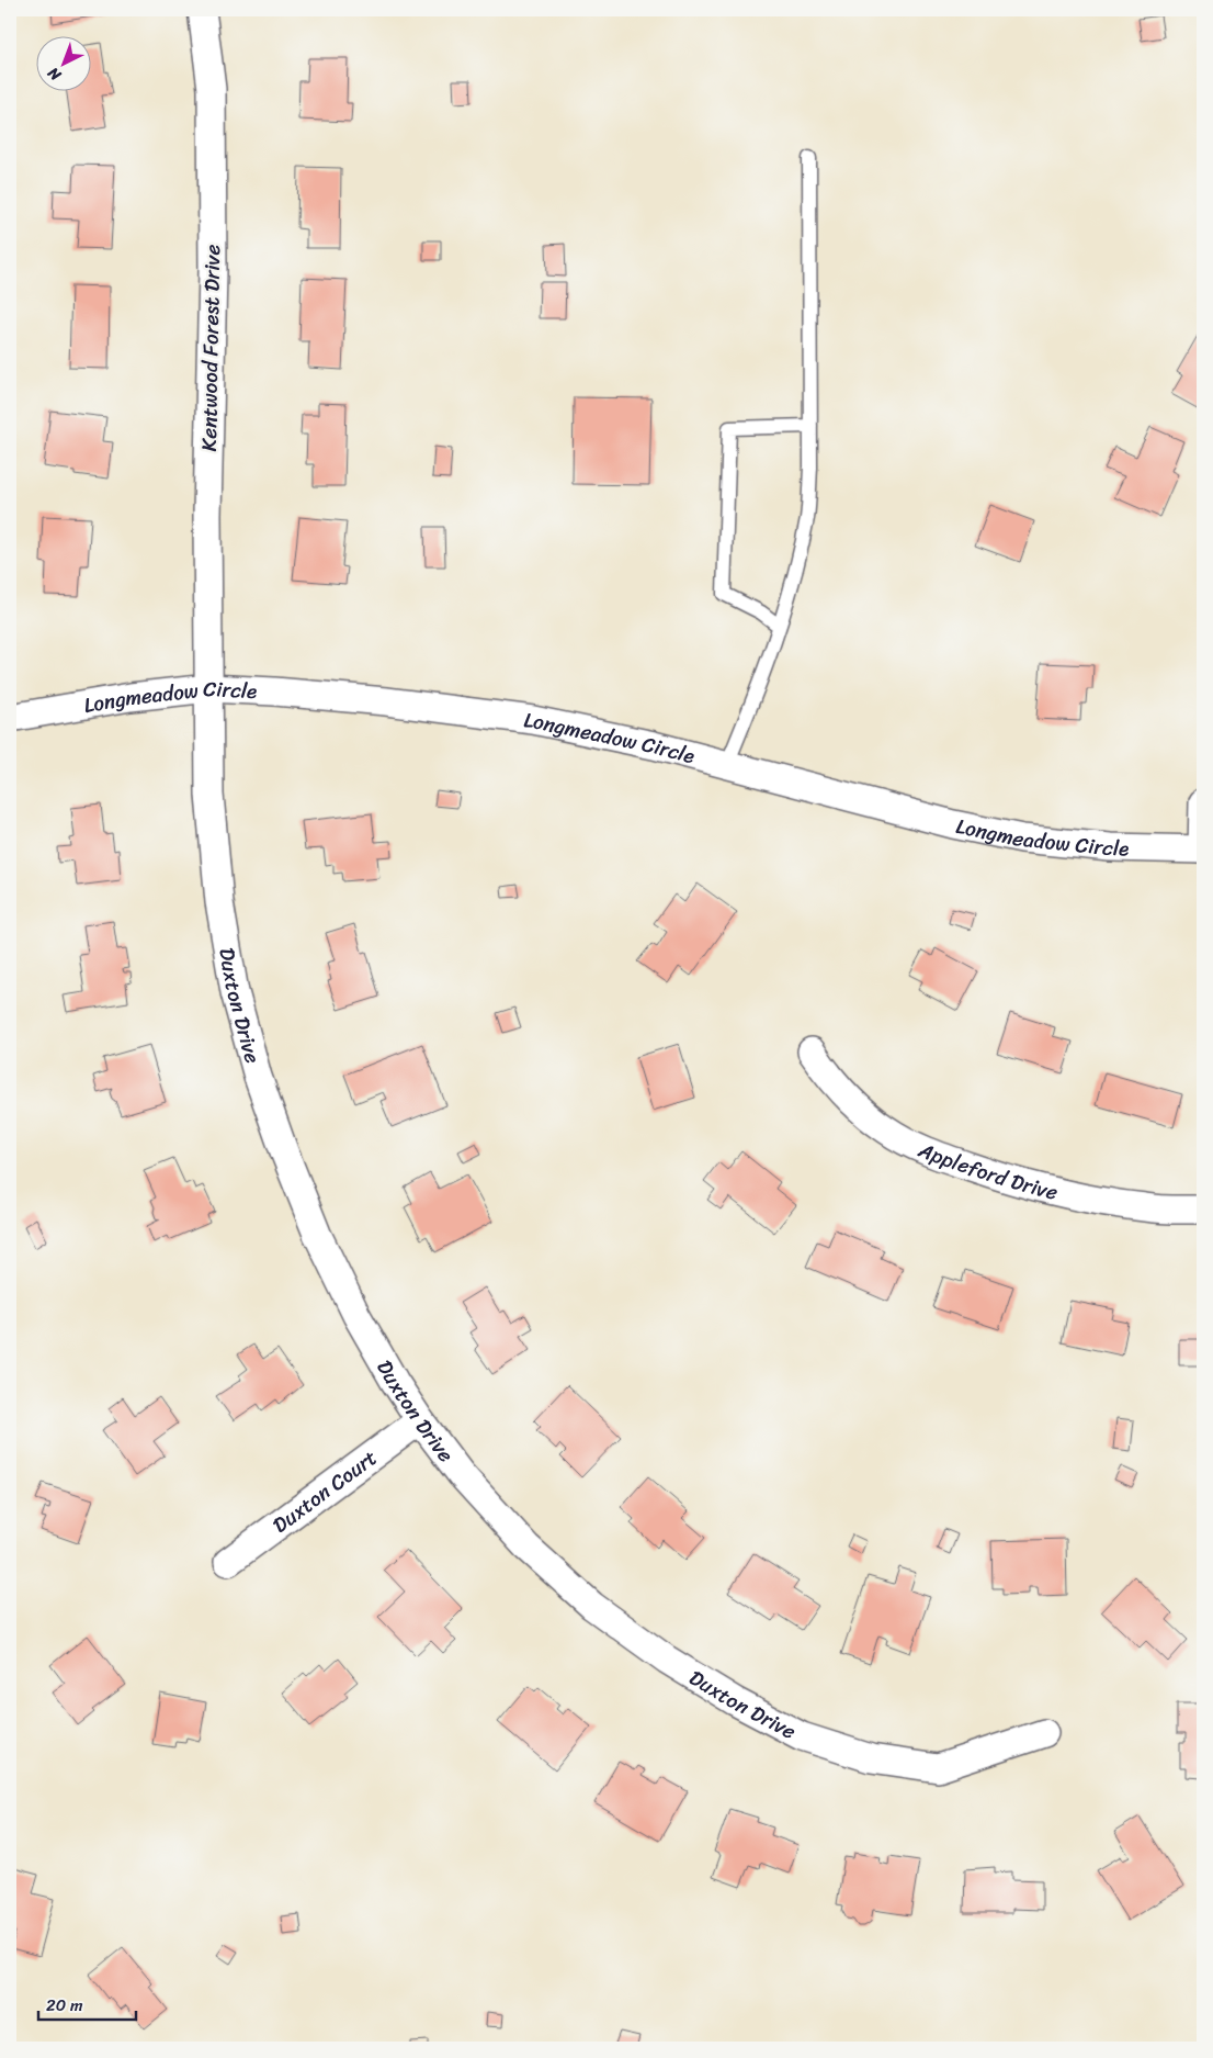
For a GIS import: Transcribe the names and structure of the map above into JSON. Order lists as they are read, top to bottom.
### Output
{
  "streets": {
    "street": [
      "Kentwood Forest Drive",
      "Longmeadow Circle",
      "Duxton Drive",
      "Appleford Drive",
      "Duxton Court"
    ]
  },
  "crossings": [
    ["Kentwood Forest Drive", "Longmeadow Circle"],
    ["Kentwood Forest Drive", "Duxton Drive"],
    ["Longmeadow Circle", "Duxton Drive"],
    ["Duxton Drive", "Duxton Court"]
  ],
  "scale_bar": "20 m",
  "north": "bottom left"
}
